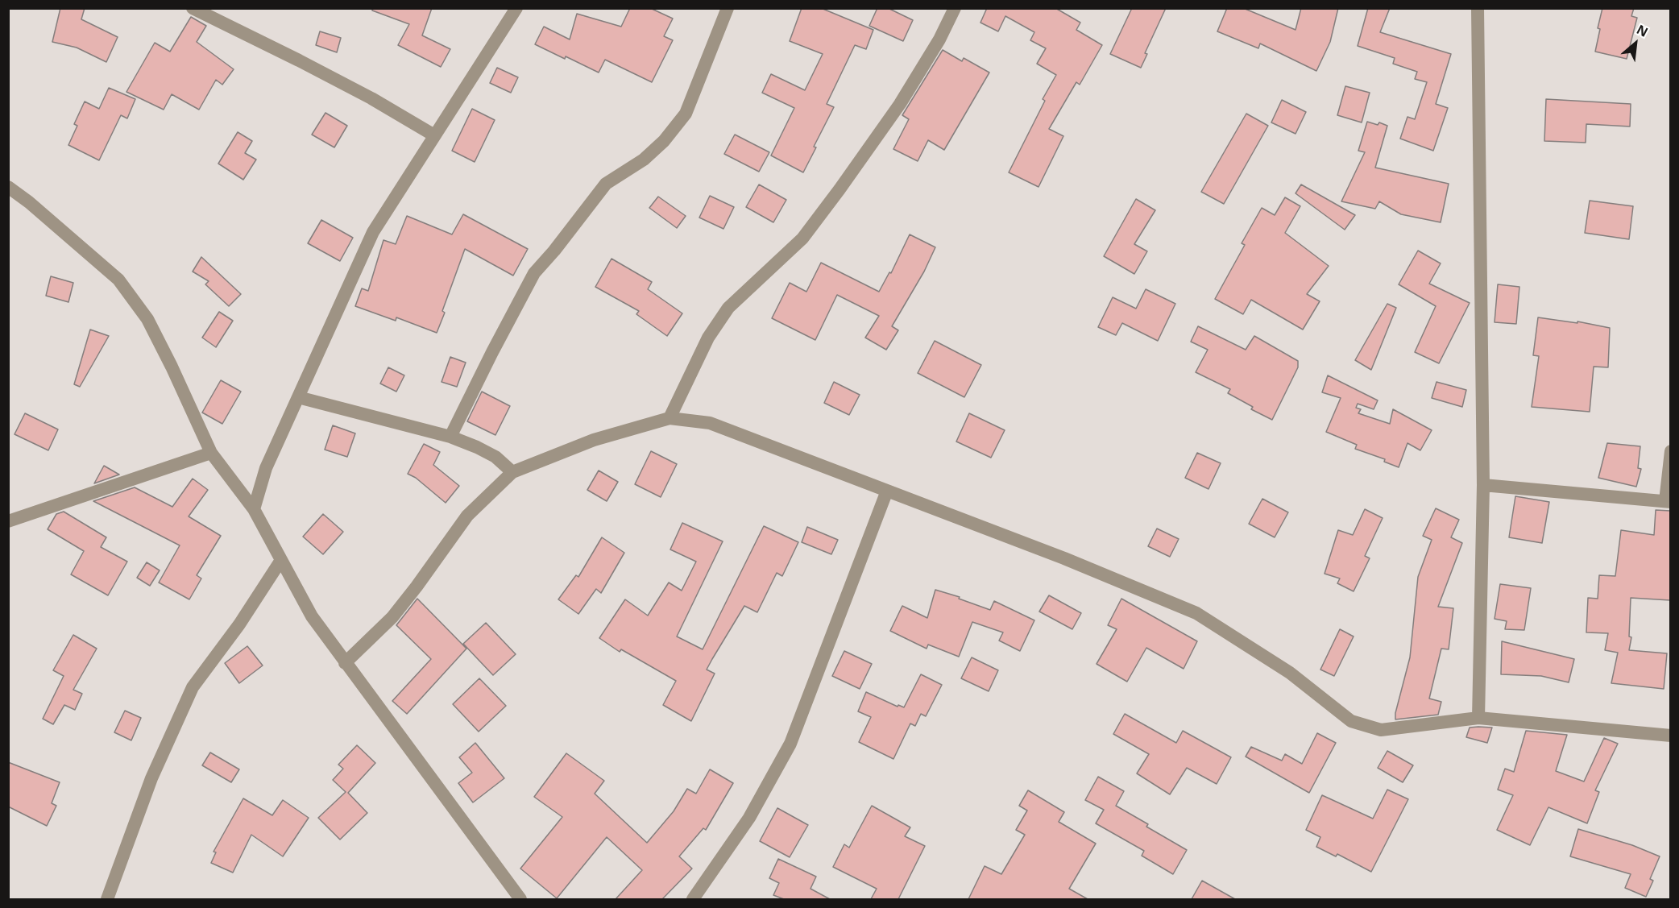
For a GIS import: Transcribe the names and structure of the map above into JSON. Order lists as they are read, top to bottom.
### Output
{
  "north": "top right"
}
